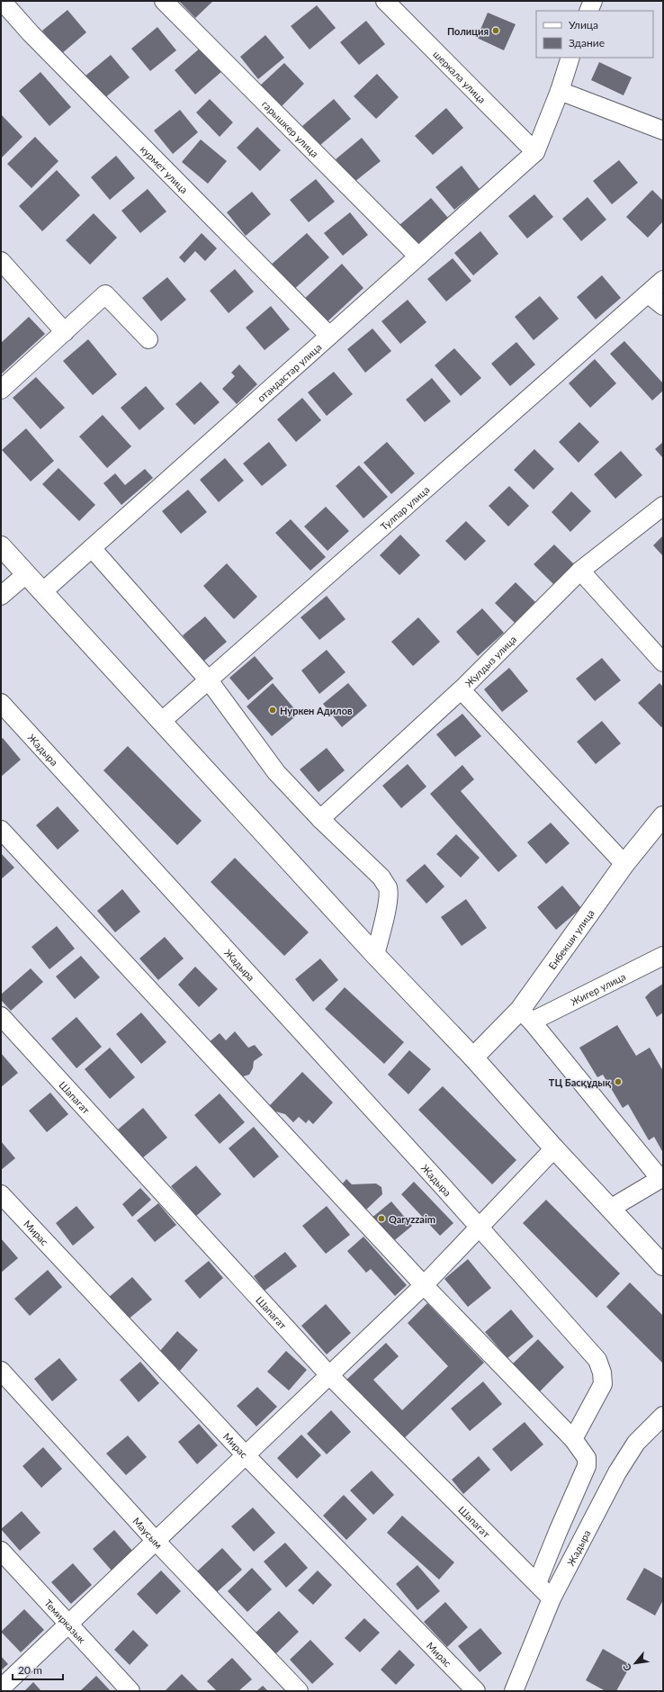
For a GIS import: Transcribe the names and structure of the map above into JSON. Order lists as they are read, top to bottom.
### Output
{
  "streets": {
    "main road": ["Енбекши улица"],
    "street": [
      "шеркала улица",
      "гарышкер улица",
      "курмет улица",
      "отандастар улица",
      "Тулпар улица",
      "Жулдыз улица",
      "Жадыра",
      "Жигер улица",
      "Шапагат",
      "Мирас",
      "Маусым",
      "Темирказык"
    ]
  },
  "crossings": [
    ["шеркала улица", "отандастар улица"],
    ["гарышкер улица", "отандастар улица"],
    ["курмет улица", "отандастар улица"],
    ["Жадыра", "Шапагат"],
    ["Енбекши улица", "Жигер улица"]
  ],
  "places": [
    "Полиция",
    "Нуркен Адилов",
    "ТЦ Басқұдық",
    "Qaryzzaim"
  ],
  "legend": ["Улица", "Здание"],
  "scale_bar": "20 m",
  "north": "bottom left"
}
